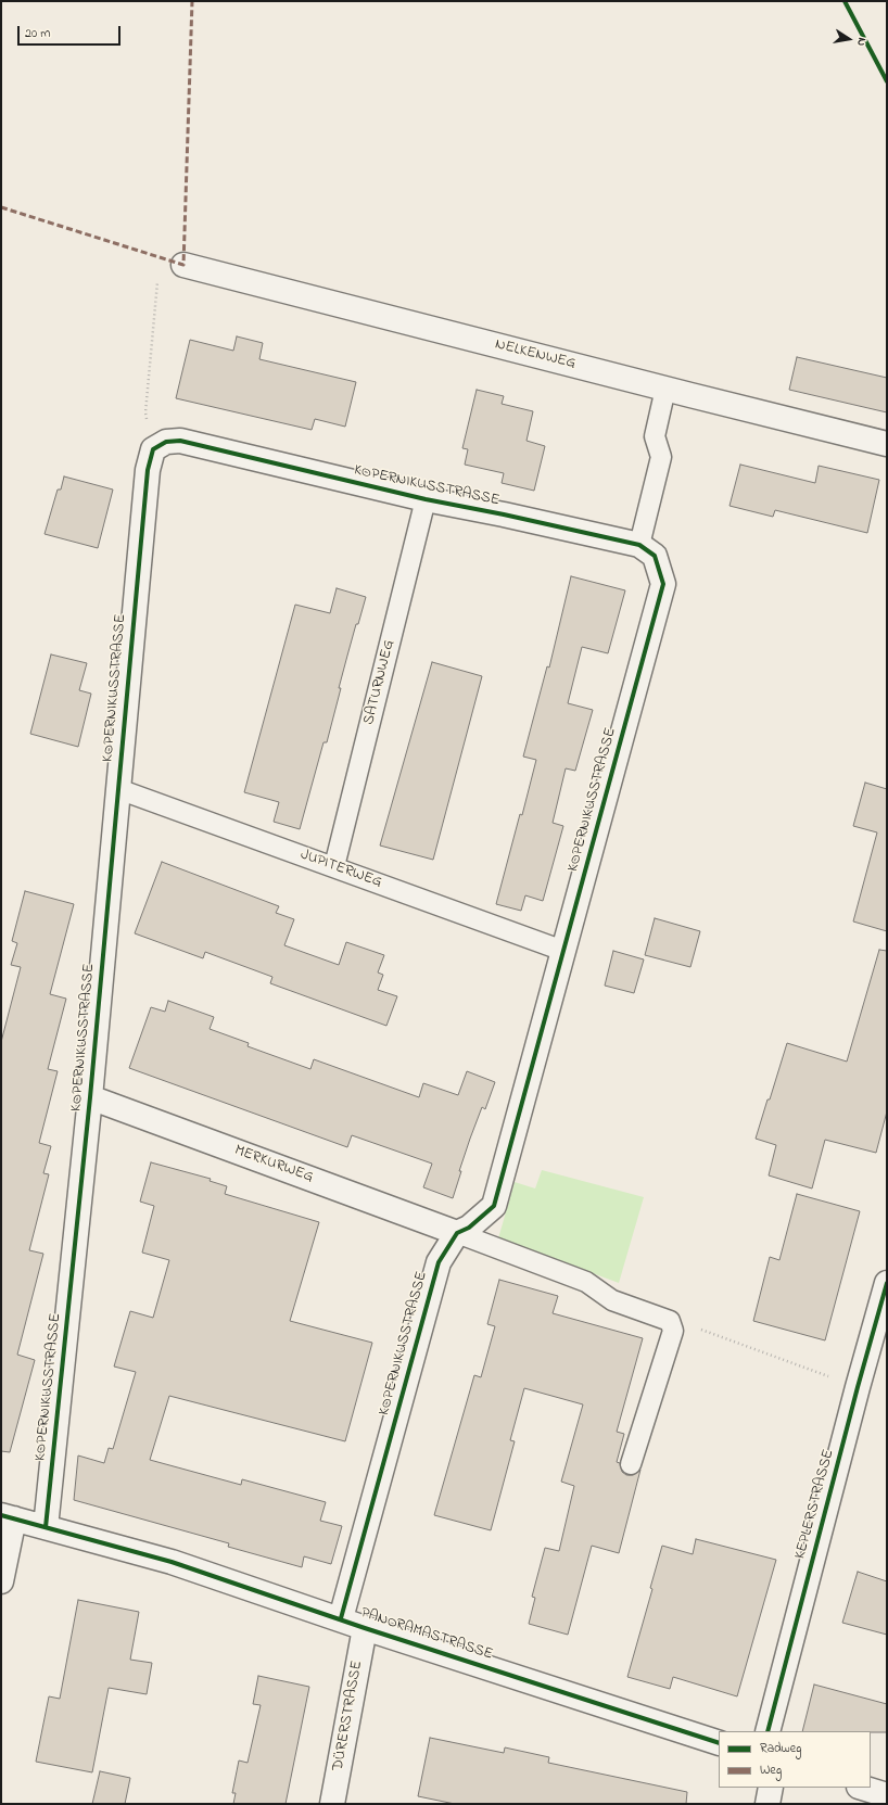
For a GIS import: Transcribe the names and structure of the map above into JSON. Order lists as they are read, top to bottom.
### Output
{
  "streets": {
    "street": [
      "NELKENWEG",
      "KOPERNIKUSSTRASSE",
      "MERKURWEG",
      "KEPLERSTRASSE",
      "PANORAMASTRASSE",
      "DÜRERSTRASSE"
    ],
    "lane": ["SATURNWEG", "JUPITERWEG"]
  },
  "crossings": [
    ["KOPERNIKUSSTRASSE", "SATURNWEG"],
    ["KOPERNIKUSSTRASSE", "JUPITERWEG"],
    ["KOPERNIKUSSTRASSE", "MERKURWEG"],
    ["KOPERNIKUSSTRASSE", "PANORAMASTRASSE"],
    ["SATURNWEG", "JUPITERWEG"],
    ["PANORAMASTRASSE", "DÜRERSTRASSE"]
  ],
  "legend": ["Radweg", "Weg"],
  "scale_bar": "20 m",
  "north": "right"
}
